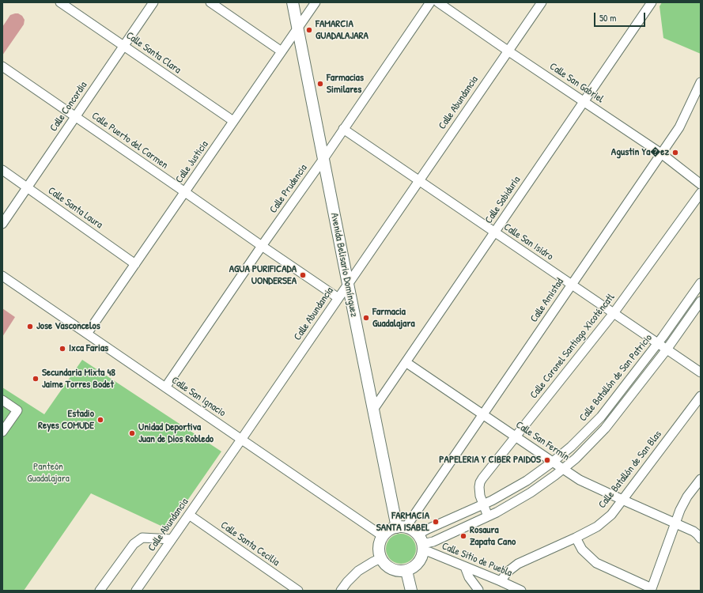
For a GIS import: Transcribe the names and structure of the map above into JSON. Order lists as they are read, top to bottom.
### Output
{
  "streets": {
    "main road": ["Avenida Belisario Domínguez"],
    "street": [
      "Calle Santa Clara",
      "Calle San Gabriel",
      "Calle Abundancia",
      "Calle Concordia",
      "Calle Puerto del Carmen",
      "Calle Justicia",
      "Calle Prudencia",
      "Calle Sabiduría",
      "Calle Santa Laura",
      "Calle San Isidro",
      "Calle Amistad",
      "Calle Coronel Santiago Xicoténcatl",
      "Calle Batallón de San Patricio",
      "Calle San Ignacio",
      "Calle San Fermín",
      "Calle Batallón de San Blas",
      "Calle Santa Cecilia",
      "Calle Sitio de Puebla"
    ]
  },
  "crossings": [
    ["Calle Santa Clara", "Calle Concordia"],
    ["Calle Santa Clara", "Calle Justicia"],
    ["Calle San Gabriel", "Calle Abundancia"],
    ["Calle San Gabriel", "Calle Sabiduría"],
    ["Calle San Gabriel", "Calle Amistad"],
    ["Calle Abundancia", "Calle Puerto del Carmen"],
    ["Calle Abundancia", "Calle San Isidro"],
    ["Calle Abundancia", "Avenida Belisario Domínguez"],
    ["Calle Abundancia", "Calle San Ignacio"],
    ["Calle Abundancia", "Calle Santa Cecilia"],
    ["Calle Concordia", "Calle Puerto del Carmen"],
    ["Calle Concordia", "Calle Santa Laura"],
    ["Calle Puerto del Carmen", "Calle Justicia"],
    ["Calle Puerto del Carmen", "Calle Prudencia"],
    ["Calle Justicia", "Calle Santa Laura"],
    ["Calle Justicia", "Avenida Belisario Domínguez"],
    ["Calle Justicia", "Calle San Ignacio"],
    ["Calle Prudencia", "Calle San Isidro"],
    ["Calle Prudencia", "Avenida Belisario Domínguez"],
    ["Calle Prudencia", "Calle San Ignacio"],
    ["Calle Sabiduría", "Calle San Isidro"],
    ["Calle Sabiduría", "Avenida Belisario Domínguez"],
    ["Calle Sabiduría", "Calle San Fermín"],
    ["Calle San Isidro", "Calle Amistad"],
    ["Calle San Isidro", "Calle Coronel Santiago Xicoténcatl"],
    ["Calle San Isidro", "Calle Batallón de San Patricio"],
    ["Avenida Belisario Domínguez", "Calle Amistad"],
    ["Avenida Belisario Domínguez", "Calle Batallón de San Patricio"],
    ["Avenida Belisario Domínguez", "Calle San Ignacio"],
    ["Avenida Belisario Domínguez", "Calle Sitio de Puebla"],
    ["Calle Amistad", "Calle Batallón de San Patricio"],
    ["Calle Amistad", "Calle San Ignacio"],
    ["Calle Amistad", "Calle San Fermín"],
    ["Calle Amistad", "Calle Sitio de Puebla"],
    ["Calle Coronel Santiago Xicoténcatl", "Calle Batallón de San Patricio"],
    ["Calle Coronel Santiago Xicoténcatl", "Calle San Fermín"],
    ["Calle Batallón de San Patricio", "Calle San Ignacio"],
    ["Calle Batallón de San Patricio", "Calle San Fermín"],
    ["Calle Batallón de San Patricio", "Calle Sitio de Puebla"],
    ["Calle San Ignacio", "Calle Sitio de Puebla"],
    ["Calle San Fermín", "Calle Batallón de San Blas"],
    ["Calle Batallón de San Blas", "Calle Sitio de Puebla"]
  ],
  "parks": ["Panteón Guadalajara"],
  "places": [
    "FAMARCIA GUADALAJARA",
    "Farmacias Similares",
    "Agustin Ya�ez",
    "AGUA PURIFICADA UONDERSEA",
    "Farmacia Guadalajara",
    "Jose Vasconcelos",
    "Ixca Farias",
    "Secundaria Mixta 48 Jaime Torres Bodet",
    "Estadio Reyes COMUDE",
    "Unidad Deportiva Juan de Dios Robledo",
    "PAPELERIA Y CIBER PAIDOS",
    "FARMACIA SANTA ISABEL",
    "Rosaura Zapata Cano"
  ],
  "scale_bar": "50 m"
}
